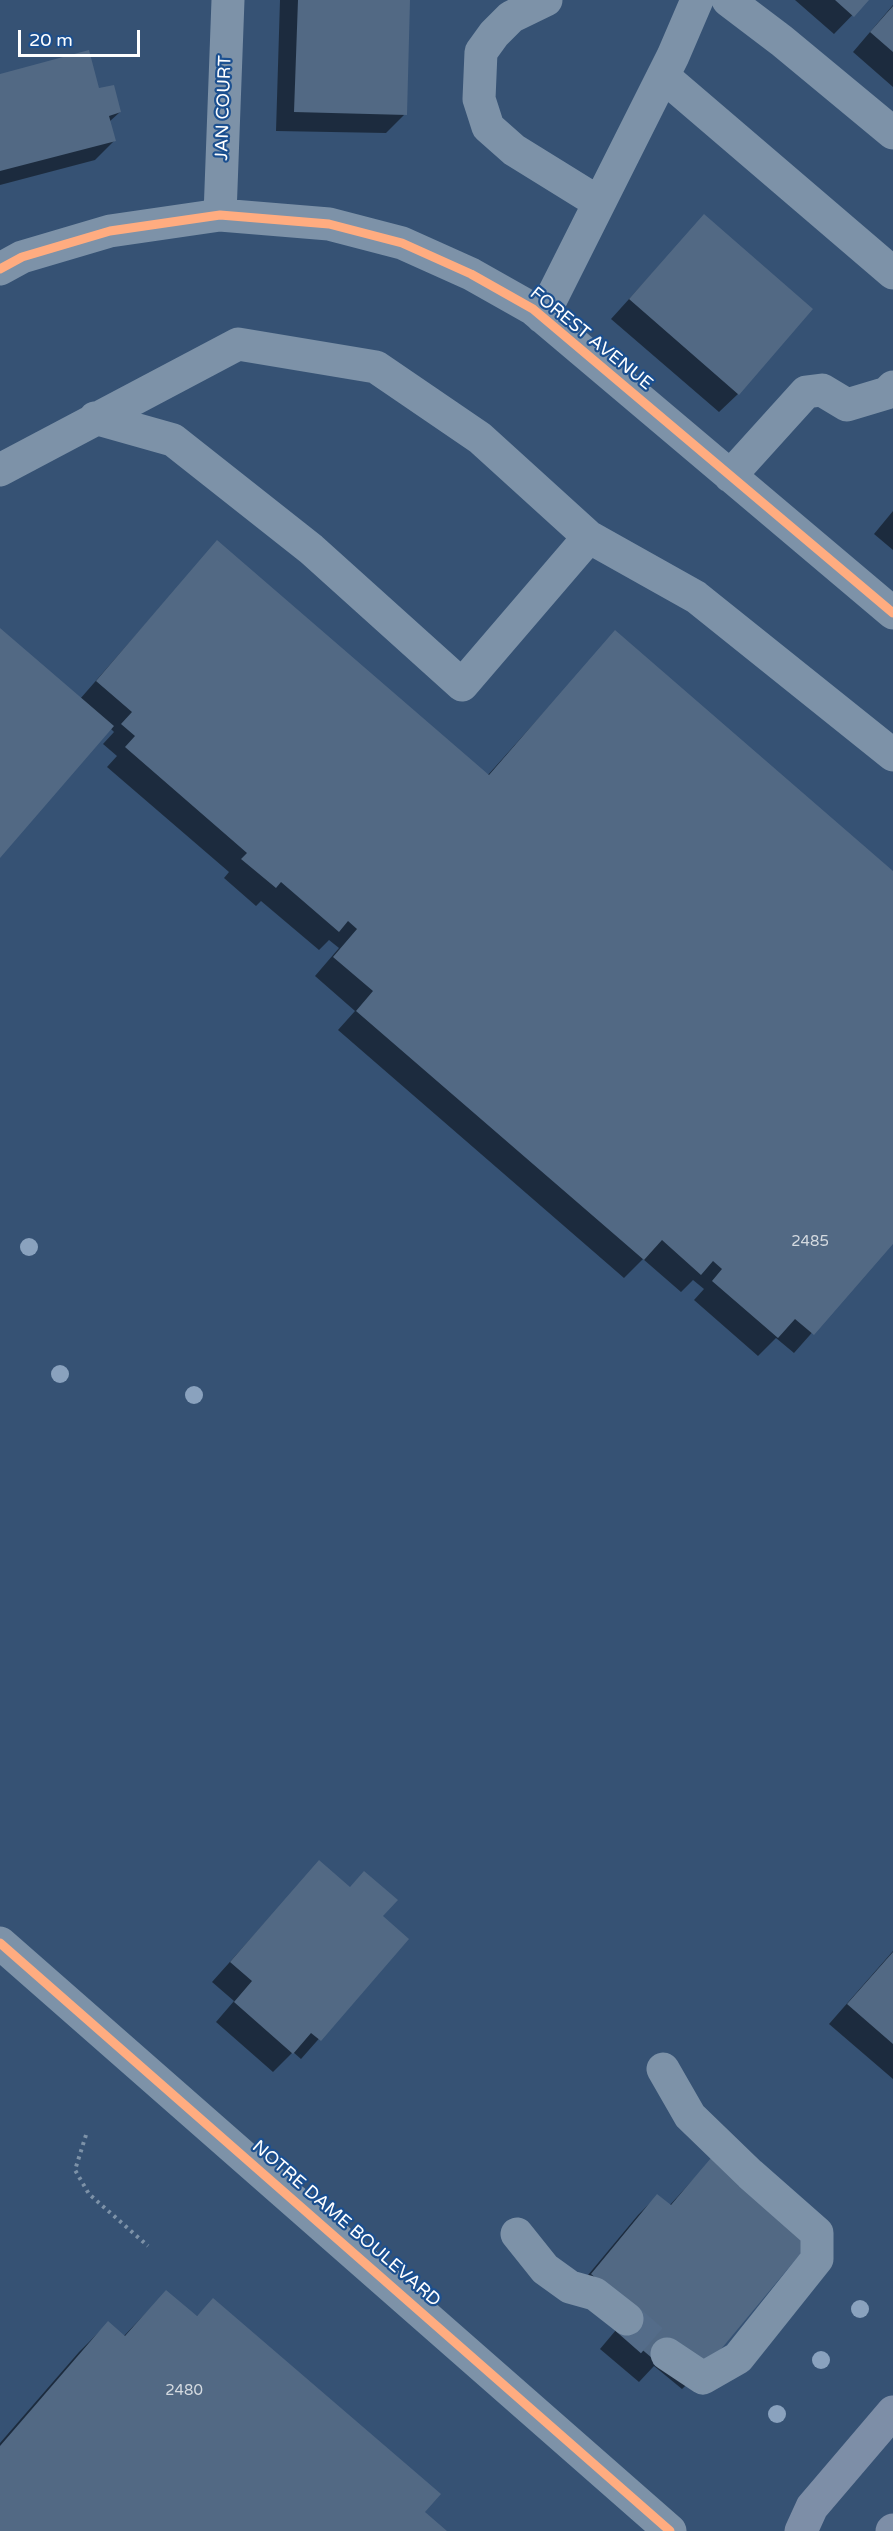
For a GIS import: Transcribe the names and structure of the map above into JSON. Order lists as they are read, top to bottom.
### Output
{
  "streets": {
    "street": ["JAN COURT", "FOREST AVENUE", "NOTRE DAME BOULEVARD"]
  },
  "crossings": [
    ["JAN COURT", "FOREST AVENUE"]
  ],
  "house_numbers": ["2485", "2480"],
  "scale_bar": "20 m"
}
